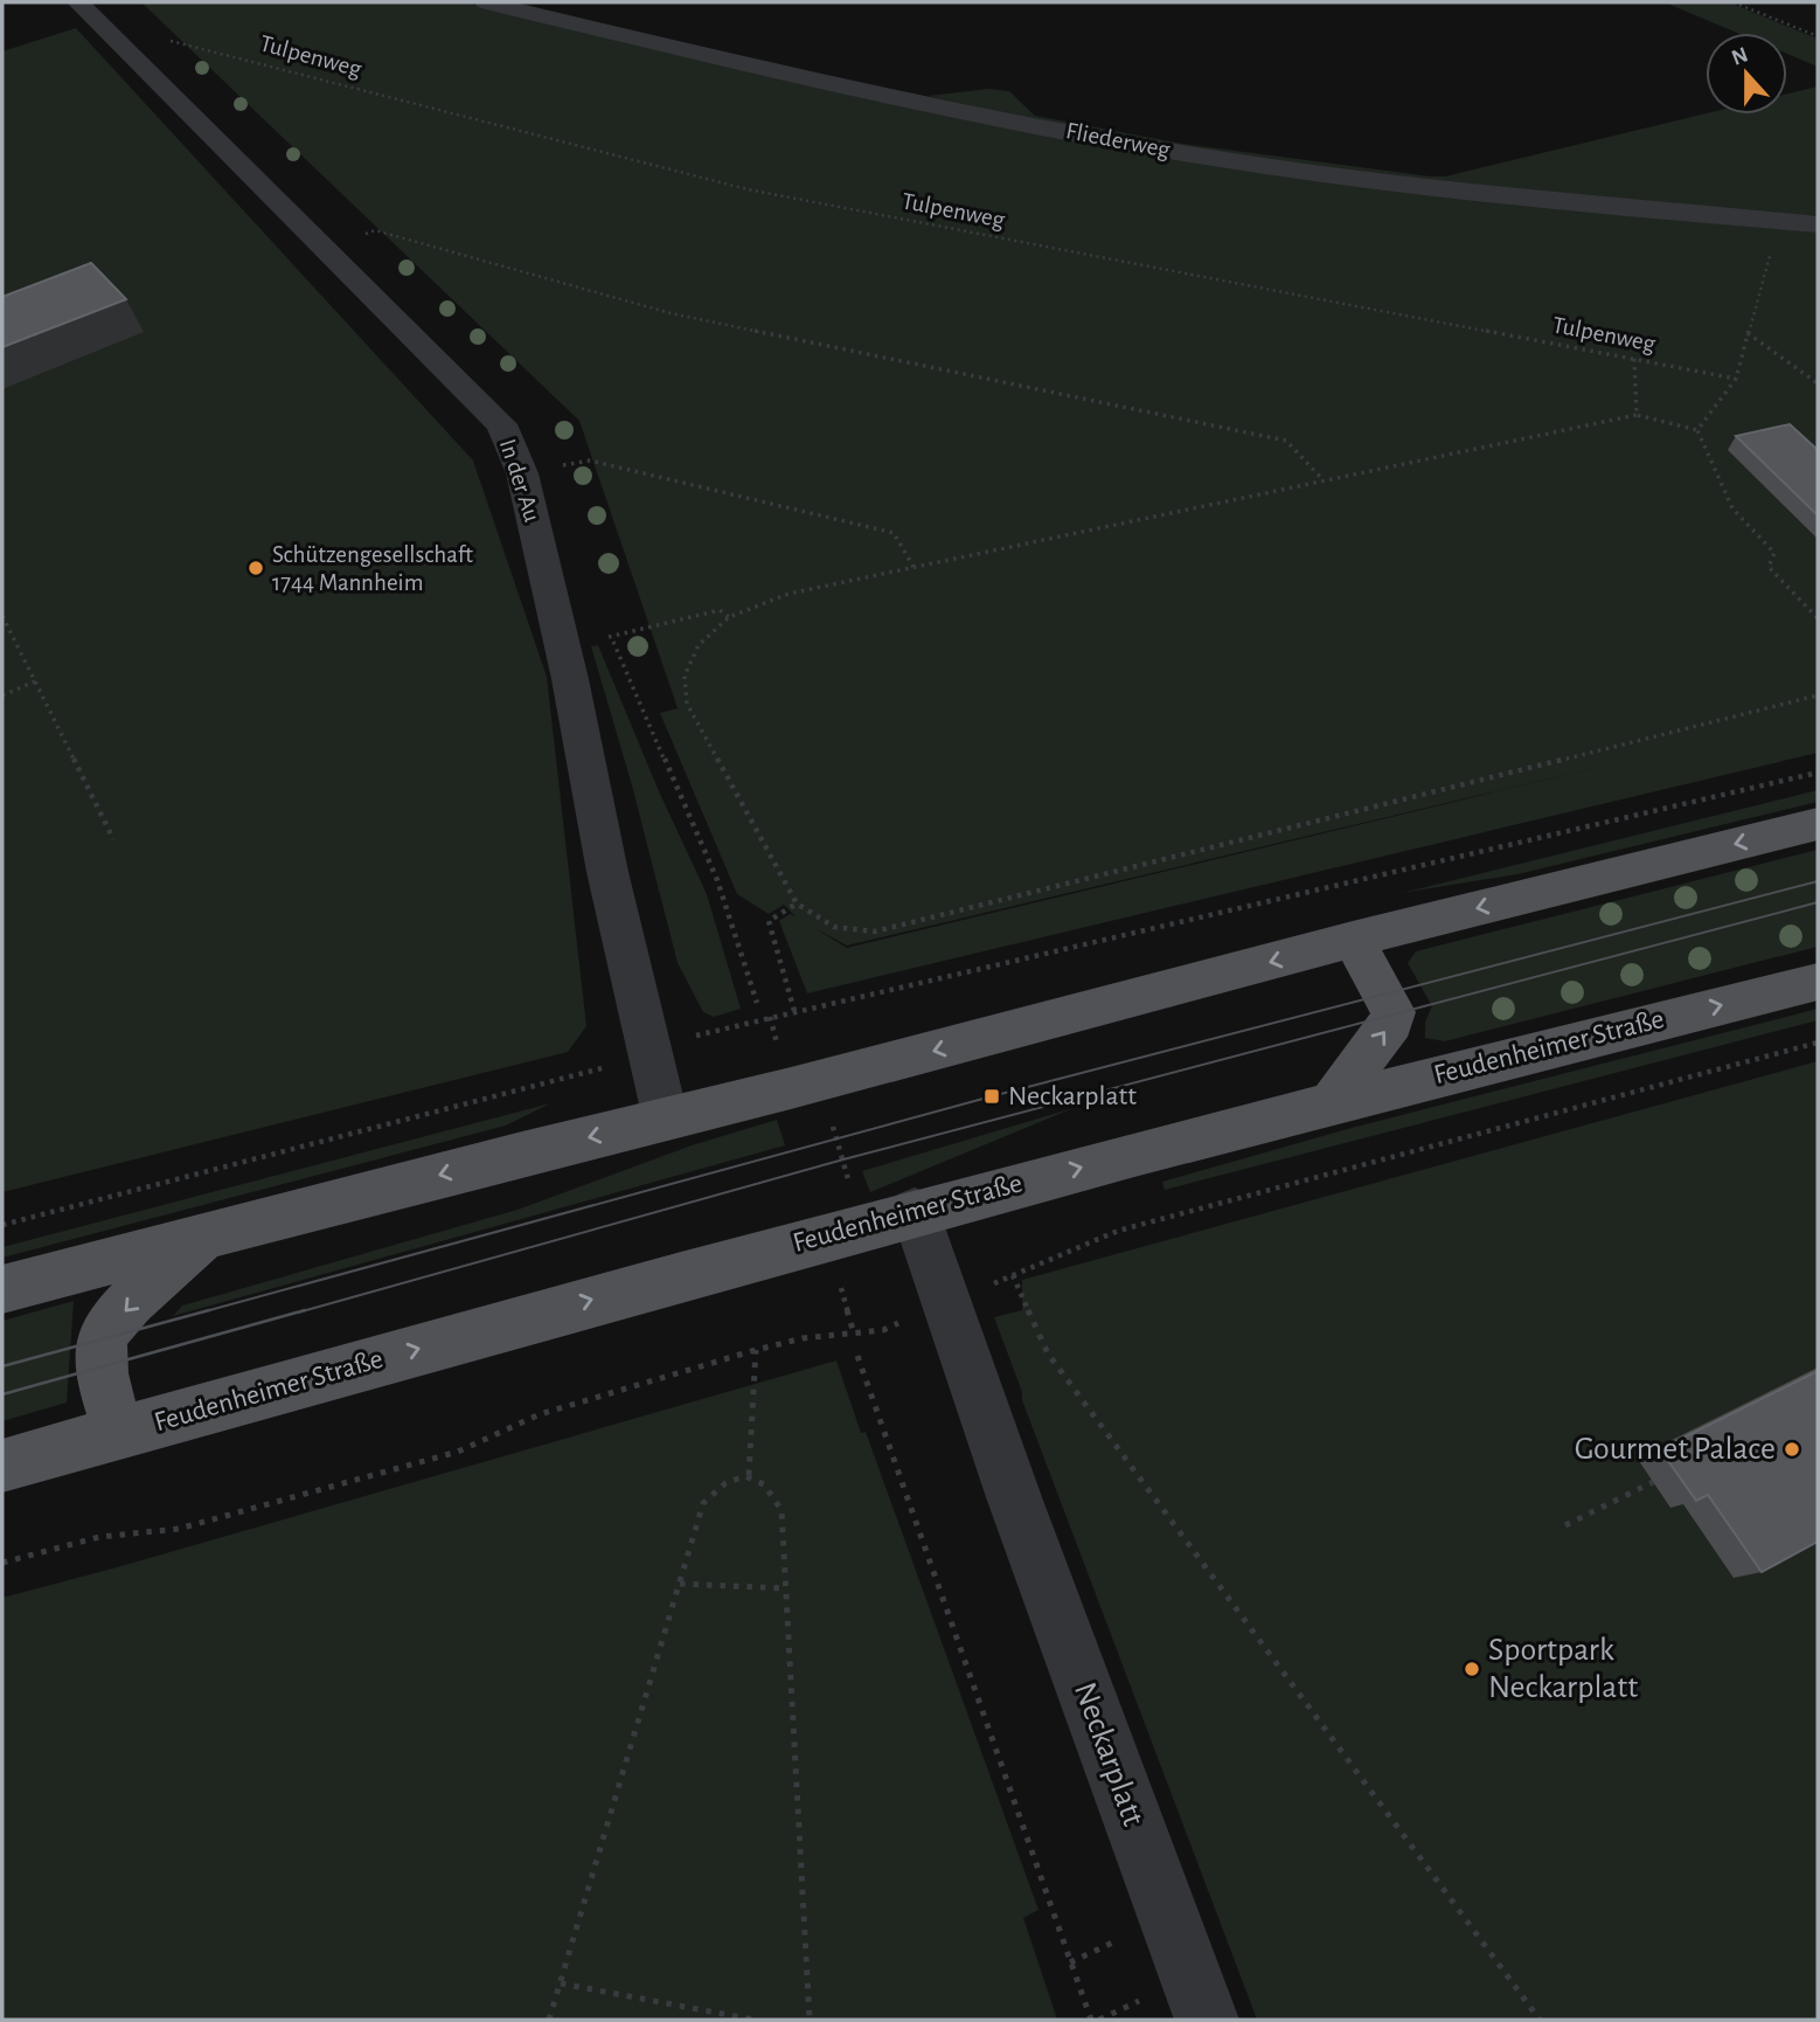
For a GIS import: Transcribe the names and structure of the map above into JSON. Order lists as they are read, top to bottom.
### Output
{
  "streets": {
    "main road": ["Feudenheimer Straße"],
    "street": ["Fliederweg", "In der Au", "Neckarplatt"],
    "path": ["Tulpenweg"]
  },
  "crossings": [
    ["Feudenheimer Straße", "Neckarplatt"]
  ],
  "places": {
    "other": ["Schützengesellschaft 1744 Mannheim", "Gourmet Palace", "Sportpark Neckarplatt"],
    "transit": ["Neckarplatt"]
  },
  "north": "top"
}
